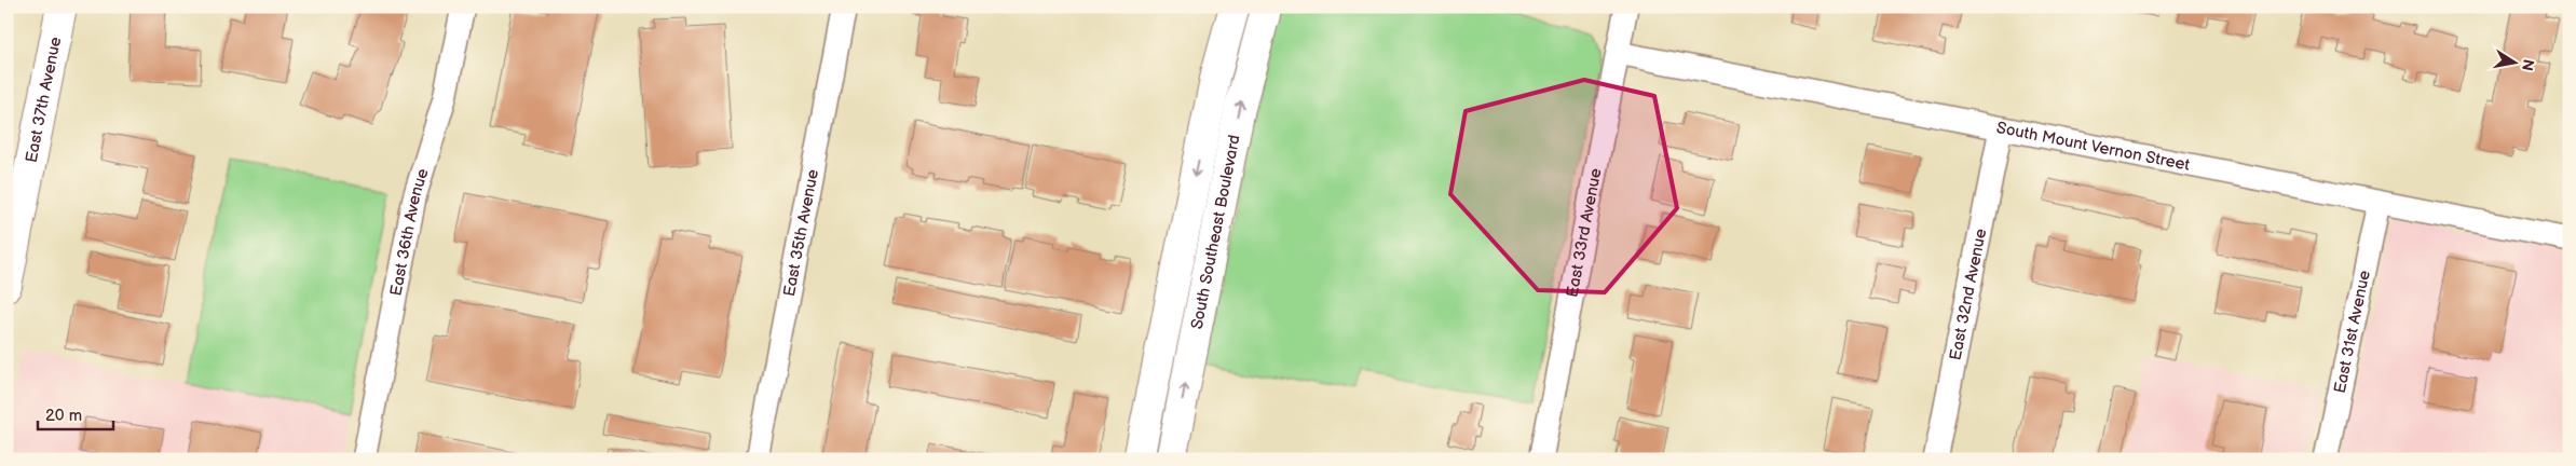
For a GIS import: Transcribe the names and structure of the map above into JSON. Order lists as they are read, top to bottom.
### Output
{
  "streets": {
    "main road": ["East 37th Avenue", "South Southeast Boulevard"],
    "street": [
      "South Mount Vernon Street",
      "East 36th Avenue",
      "East 35th Avenue",
      "East 33rd Avenue",
      "East 32nd Avenue",
      "East 31st Avenue"
    ]
  },
  "crossings": [
    ["South Mount Vernon Street", "East 33rd Avenue"],
    ["South Mount Vernon Street", "East 32nd Avenue"],
    ["South Mount Vernon Street", "East 31st Avenue"]
  ],
  "scale_bar": "20 m",
  "north": "right"
}
